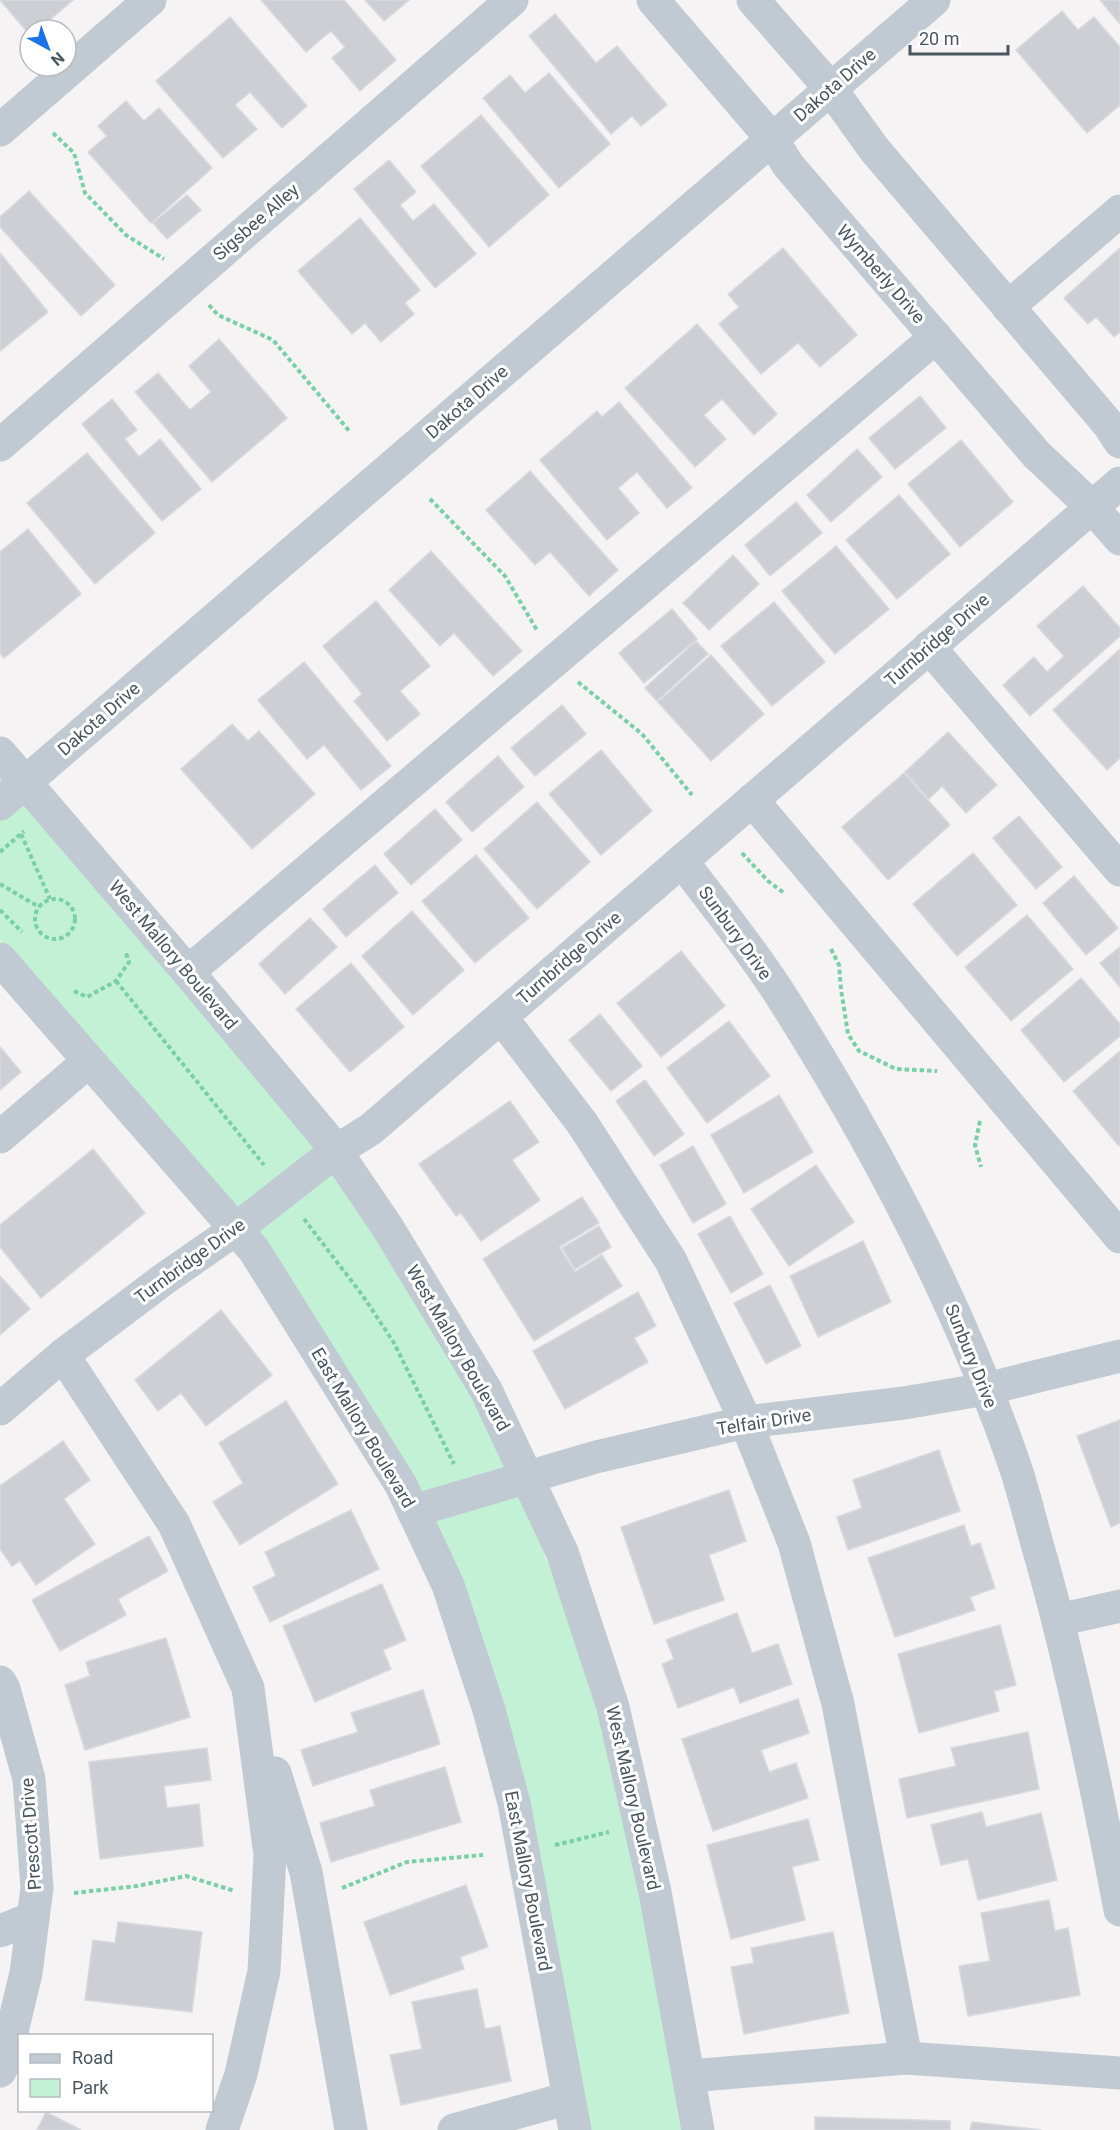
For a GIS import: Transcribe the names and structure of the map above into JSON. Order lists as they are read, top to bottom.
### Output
{
  "streets": {
    "street": [
      "Dakota Drive",
      "Sigsbee Alley",
      "Wymberly Drive",
      "Turnbridge Drive",
      "Sunbury Drive",
      "West Mallory Boulevard",
      "Telfair Drive",
      "East Mallory Boulevard",
      "Prescott Drive"
    ]
  },
  "crossings": [
    ["Dakota Drive", "Wymberly Drive"],
    ["Dakota Drive", "West Mallory Boulevard"],
    ["Wymberly Drive", "Turnbridge Drive"],
    ["Turnbridge Drive", "Sunbury Drive"],
    ["Turnbridge Drive", "West Mallory Boulevard"],
    ["Turnbridge Drive", "East Mallory Boulevard"],
    ["Sunbury Drive", "Telfair Drive"],
    ["West Mallory Boulevard", "Telfair Drive"],
    ["Telfair Drive", "East Mallory Boulevard"]
  ],
  "legend": ["Road", "Park"],
  "scale_bar": "20 m",
  "north": "bottom right"
}
